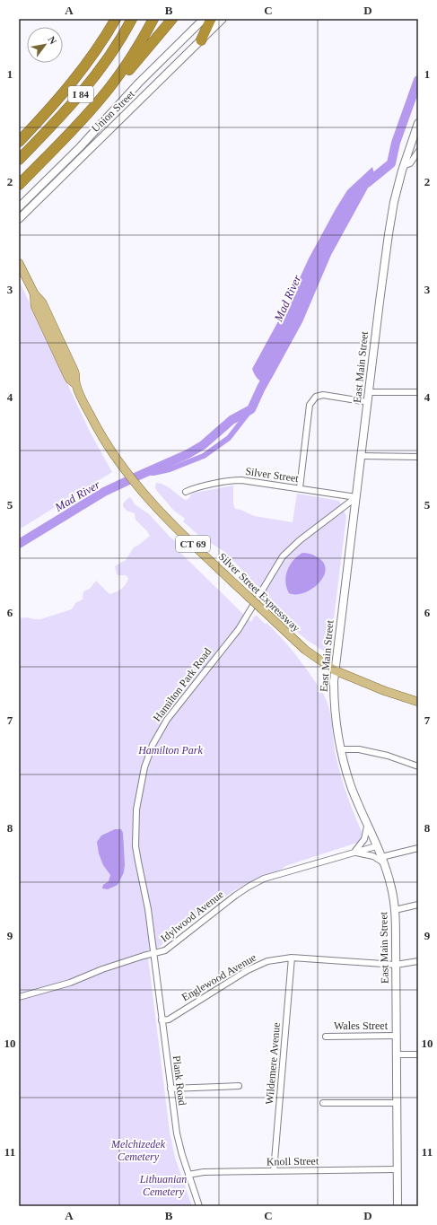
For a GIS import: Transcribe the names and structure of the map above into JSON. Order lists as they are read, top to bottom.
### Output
{
  "streets": {
    "highway": ["I 84"],
    "main road": [
      "Union Street",
      "East Main Street",
      "CT 69",
      "Silver Street Expressway"
    ],
    "street": [
      "Silver Street",
      "Hamilton Park Road",
      "Idylwood Avenue",
      "Englewood Avenue",
      "Wales Street",
      "Wildemere Avenue",
      "Plank Road",
      "Knoll Street"
    ]
  },
  "crossings": [
    ["East Main Street", "Silver Street"],
    ["East Main Street", "CT 69"],
    ["East Main Street", "Silver Street Expressway"],
    ["East Main Street", "Hamilton Park Road"],
    ["East Main Street", "Idylwood Avenue"],
    ["East Main Street", "Englewood Avenue"],
    ["East Main Street", "Wales Street"],
    ["East Main Street", "Knoll Street"],
    ["Silver Street", "Hamilton Park Road"],
    ["CT 69", "Silver Street Expressway"],
    ["Hamilton Park Road", "Idylwood Avenue"],
    ["Hamilton Park Road", "Plank Road"],
    ["Idylwood Avenue", "Plank Road"],
    ["Englewood Avenue", "Wildemere Avenue"],
    ["Englewood Avenue", "Plank Road"],
    ["Wildemere Avenue", "Knoll Street"],
    ["Plank Road", "Knoll Street"]
  ],
  "water": ["Mad River"],
  "parks": ["Hamilton Park", "Melchizedek Cemetery", "Lithuanian Cemetery"],
  "north": "top right",
  "grid": {
    "columns": [
      "A",
      "B",
      "C",
      "D"
    ],
    "rows": [
      "1",
      "2",
      "3",
      "4",
      "5",
      "6",
      "7",
      "8",
      "9",
      "10",
      "11"
    ]
  }
}
